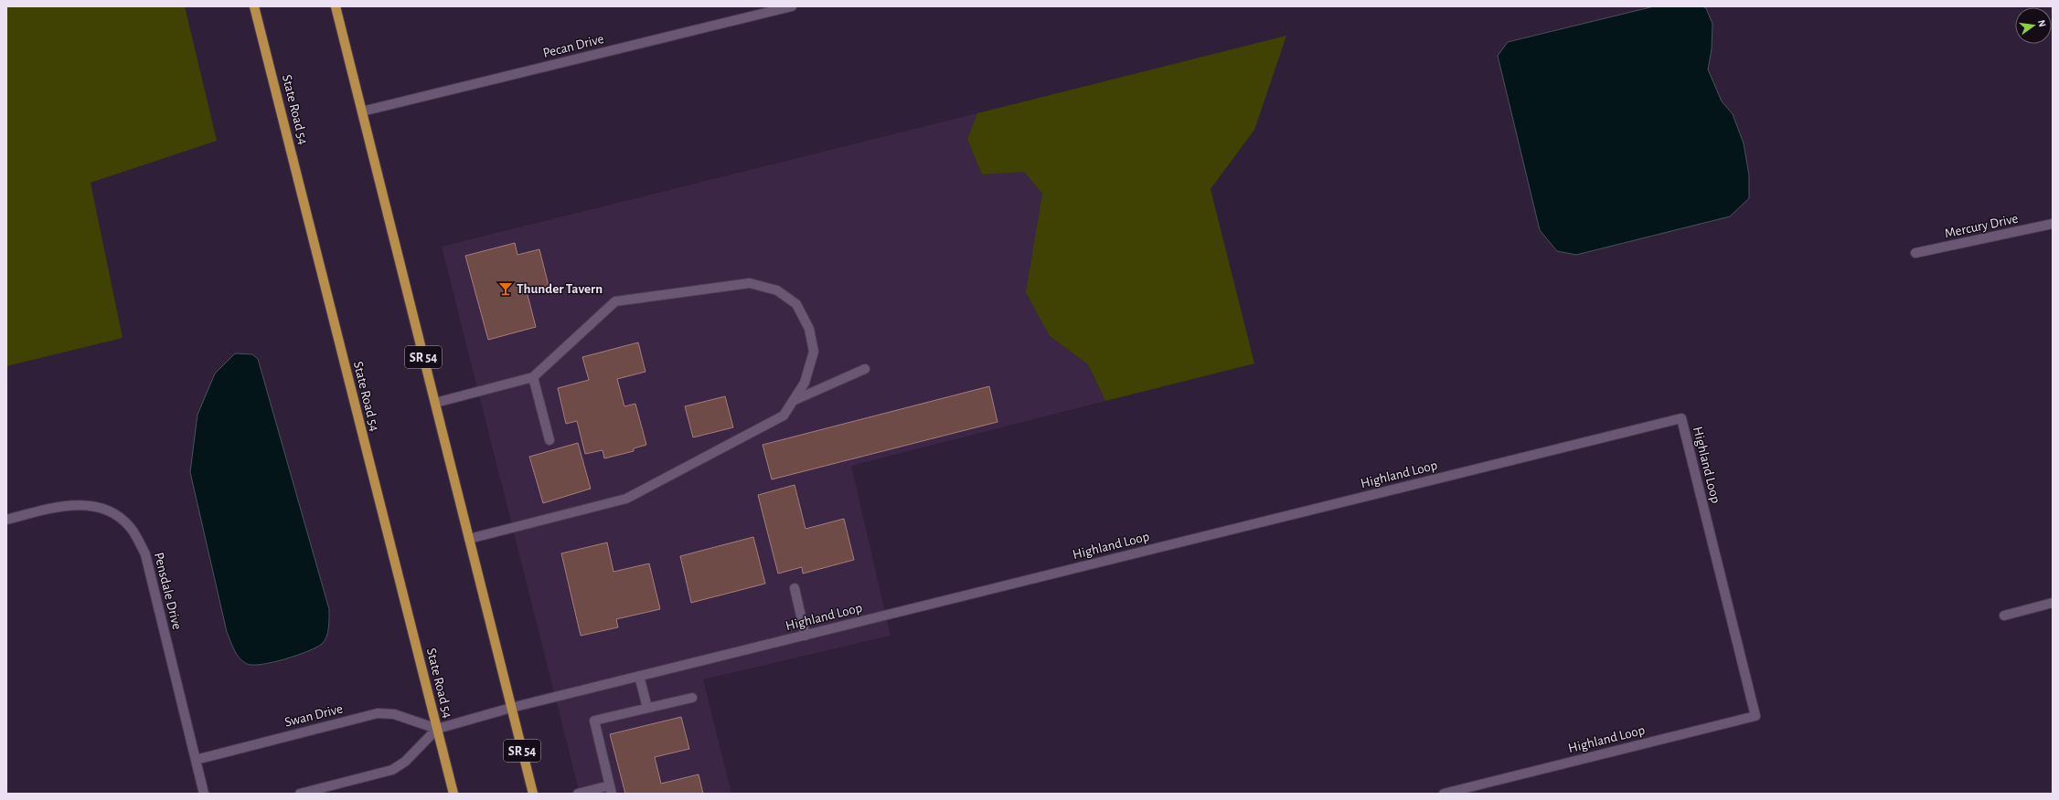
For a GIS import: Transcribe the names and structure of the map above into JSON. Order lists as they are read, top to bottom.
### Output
{
  "streets": {
    "main road": ["State Road 54", "SR 54"],
    "street": [
      "Pecan Drive",
      "Mercury Drive",
      "Highland Loop",
      "Pensdale Drive",
      "Swan Drive"
    ]
  },
  "crossings": [
    ["Pecan Drive", "SR 54"],
    ["State Road 54", "Swan Drive"],
    ["SR 54", "Highland Loop"],
    ["Pensdale Drive", "Swan Drive"]
  ],
  "places": {
    "bar": ["Thunder Tavern"]
  },
  "north": "right"
}
